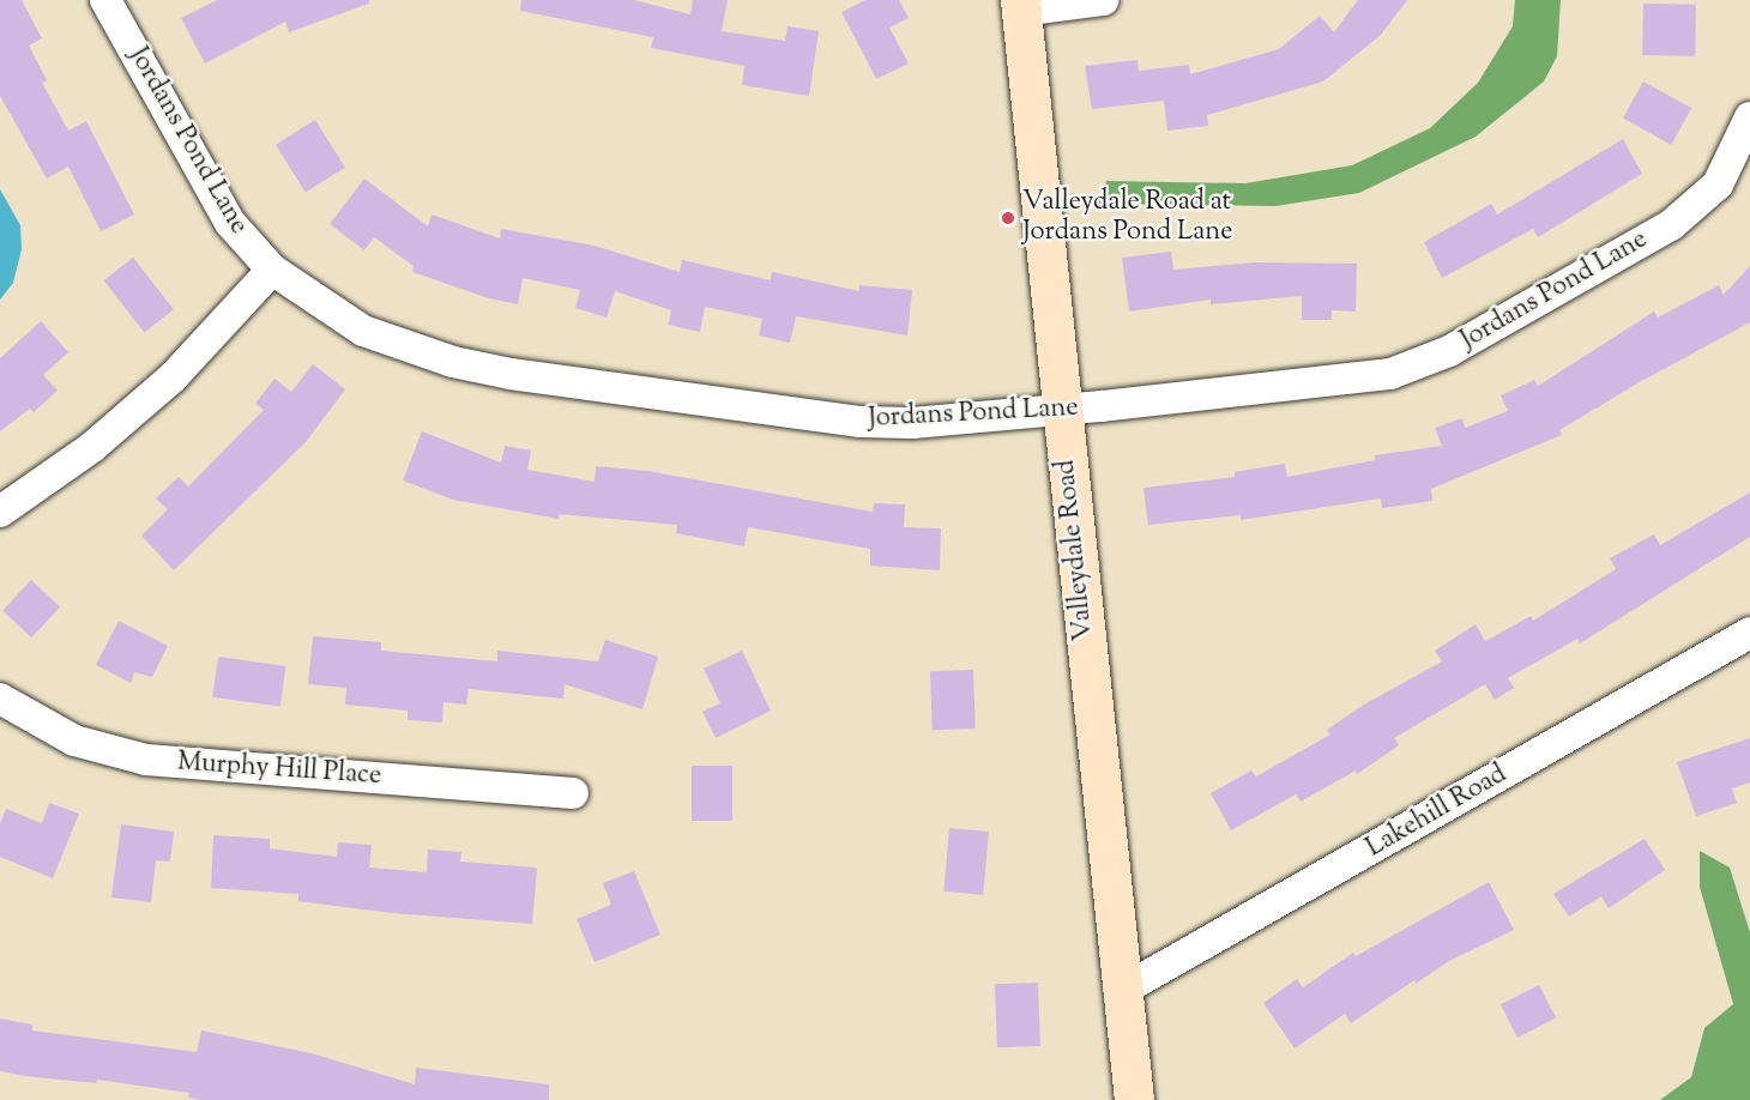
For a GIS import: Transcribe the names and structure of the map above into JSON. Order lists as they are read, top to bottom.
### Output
{
  "streets": {
    "street": [
      "Jordans Pond Lane",
      "Valleydale Road",
      "Murphy Hill Place",
      "Lakehill Road"
    ]
  },
  "crossings": [
    ["Jordans Pond Lane", "Valleydale Road"],
    ["Valleydale Road", "Lakehill Road"]
  ],
  "places": ["Valleydale Road at Jordans Pond Lane"]
}
